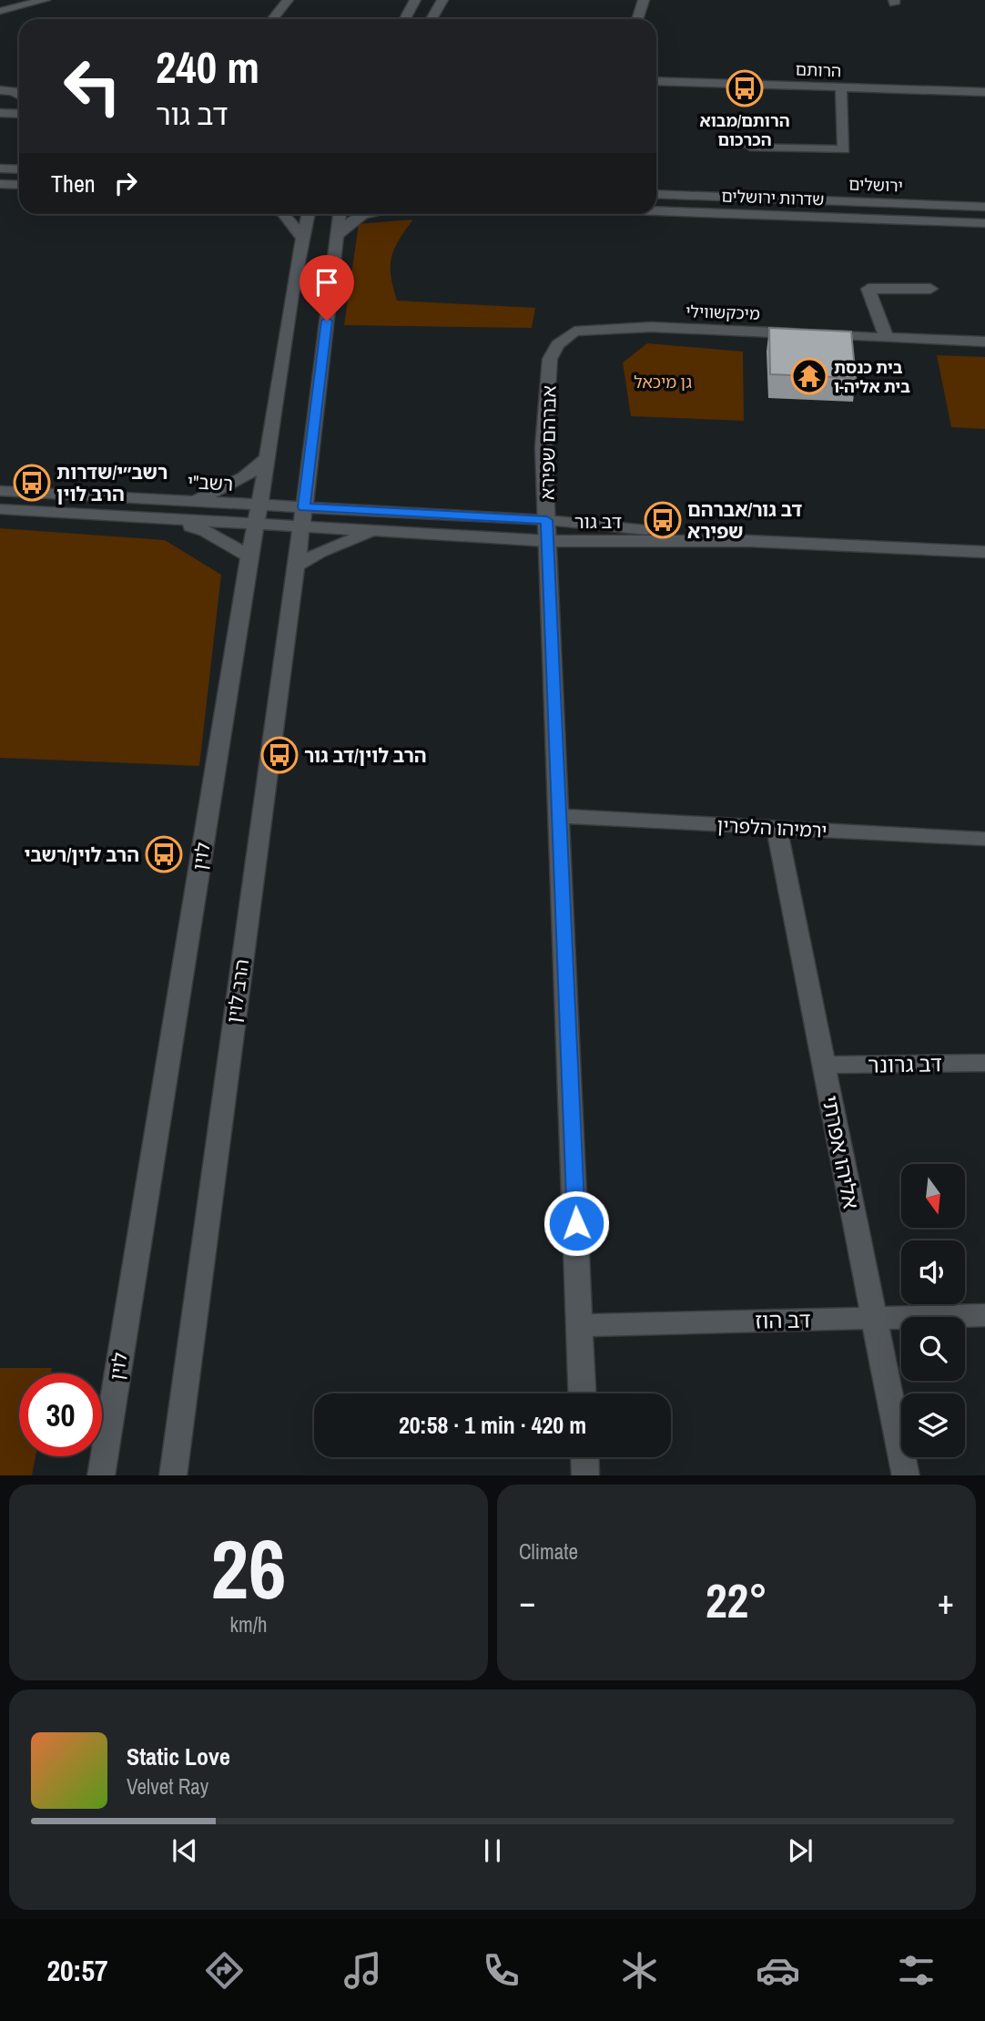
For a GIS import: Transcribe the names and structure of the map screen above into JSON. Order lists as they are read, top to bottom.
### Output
{
  "streets": {
    "street": [
      "הרותם",
      "ירושלים",
      "שדרות ירושלים",
      "מיכקשווילי",
      "אברהם שפירא",
      "רשב\"י",
      "דב גור",
      "ירמיהו הלפרין",
      "לוין",
      "הרב לוין",
      "דב גרונר",
      "אליהו אפרתי",
      "דב הוז"
    ]
  },
  "crossings": [
    ["מיכקשווילי", "אברהם שפירא"],
    ["אברהם שפירא", "דב גור"],
    ["אברהם שפירא", "ירמיהו הלפרין"],
    ["אברהם שפירא", "דב הוז"],
    ["רשב\"י", "דב גור"],
    ["רשב\"י", "לוין"],
    ["דב גור", "לוין"],
    ["דב גור", "הרב לוין"],
    ["ירמיהו הלפרין", "אליהו אפרתי"],
    ["דב גרונר", "אליהו אפרתי"],
    ["אליהו אפרתי", "דב הוז"]
  ],
  "parks": ["גן מיכאל"],
  "places": {
    "bus stop": [
      "הרותם/מבוא הכרכום",
      "רשב״י/שדרות הרב לוין",
      "דב גור/אברהם שפירא",
      "הרב לוין/דב גור",
      "הרב לוין/רשבי"
    ],
    "temple": ["בית כנסת בית אליה-ו"]
  },
  "north": "bottom",
  "page": {
    "turn": ["240 m", "דב גור"],
    "then": "Then",
    "limit": "30",
    "trip": "20:58 · 1 min · 420 m",
    "tile": [
      ["26", "km/h"],
      "Climate"
    ],
    "heat": ["−", "22°", "+"],
    "song": ["Static Love", "Velvet Ray"],
    "tabs": "20:57"
  }
}
